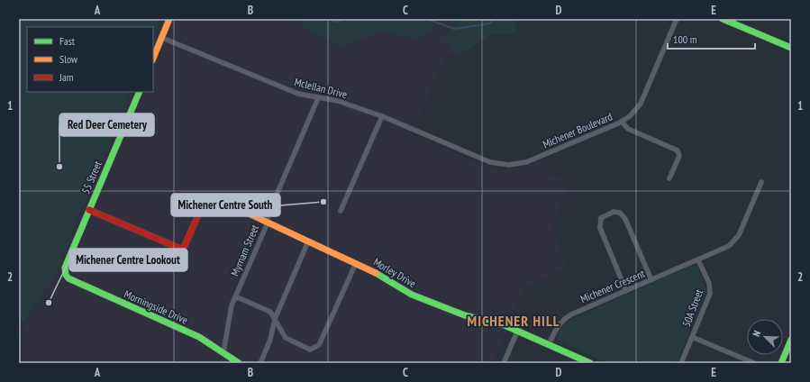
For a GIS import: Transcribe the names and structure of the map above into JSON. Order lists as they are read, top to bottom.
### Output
{
  "streets": {
    "street": [
      "Mclellan Drive",
      "Michener Boulevard",
      "55 Street",
      "Myrnam Street",
      "Morley Drive",
      "Michener Crescent",
      "Morningside Drive",
      "50A Street"
    ]
  },
  "crossings": [
    ["Mclellan Drive", "Michener Boulevard"],
    ["Mclellan Drive", "Myrnam Street"],
    ["55 Street", "Morley Drive"],
    ["55 Street", "Morningside Drive"],
    ["Myrnam Street", "Morley Drive"],
    ["Myrnam Street", "Morningside Drive"],
    ["Morley Drive", "Michener Crescent"],
    ["Michener Crescent", "50A Street"]
  ],
  "districts": ["MICHENER HILL"],
  "places": ["Red Deer Cemetery", "Michener Centre South", "Michener Centre Lookout"],
  "legend": ["Fast", "Slow", "Jam"],
  "scale_bar": "100 m",
  "north": "top left",
  "grid": {
    "columns": [
      "A",
      "B",
      "C",
      "D",
      "E"
    ],
    "rows": ["1", "2"]
  }
}
